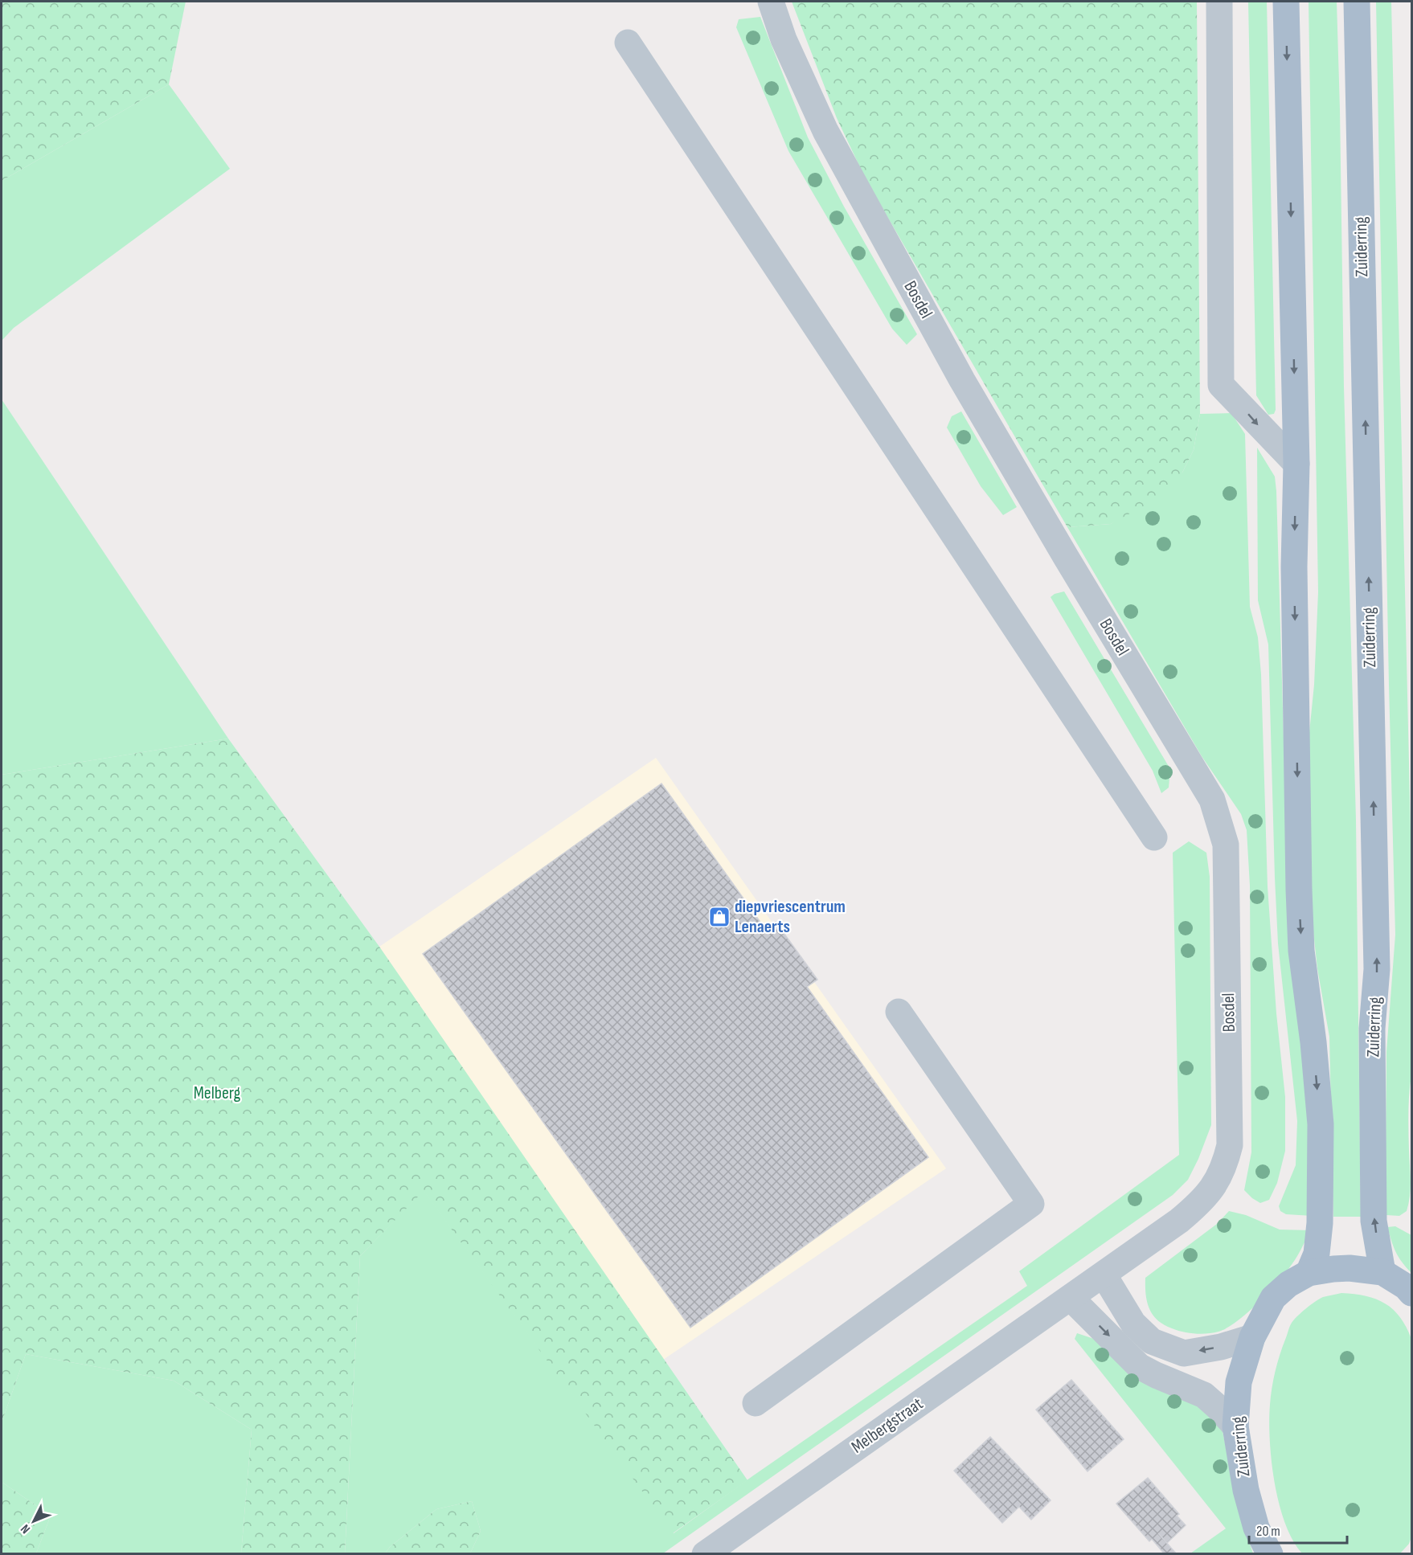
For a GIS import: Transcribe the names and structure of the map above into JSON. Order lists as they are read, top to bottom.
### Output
{
  "streets": {
    "main road": ["Zuiderring"],
    "street": ["Bosdel", "Melbergstraat"]
  },
  "crossings": [
    ["Bosdel", "Melbergstraat"]
  ],
  "parks": ["Melberg"],
  "places": {
    "shop": ["diepvriescentrum Lenaerts"]
  },
  "scale_bar": "20 m",
  "north": "bottom left"
}
